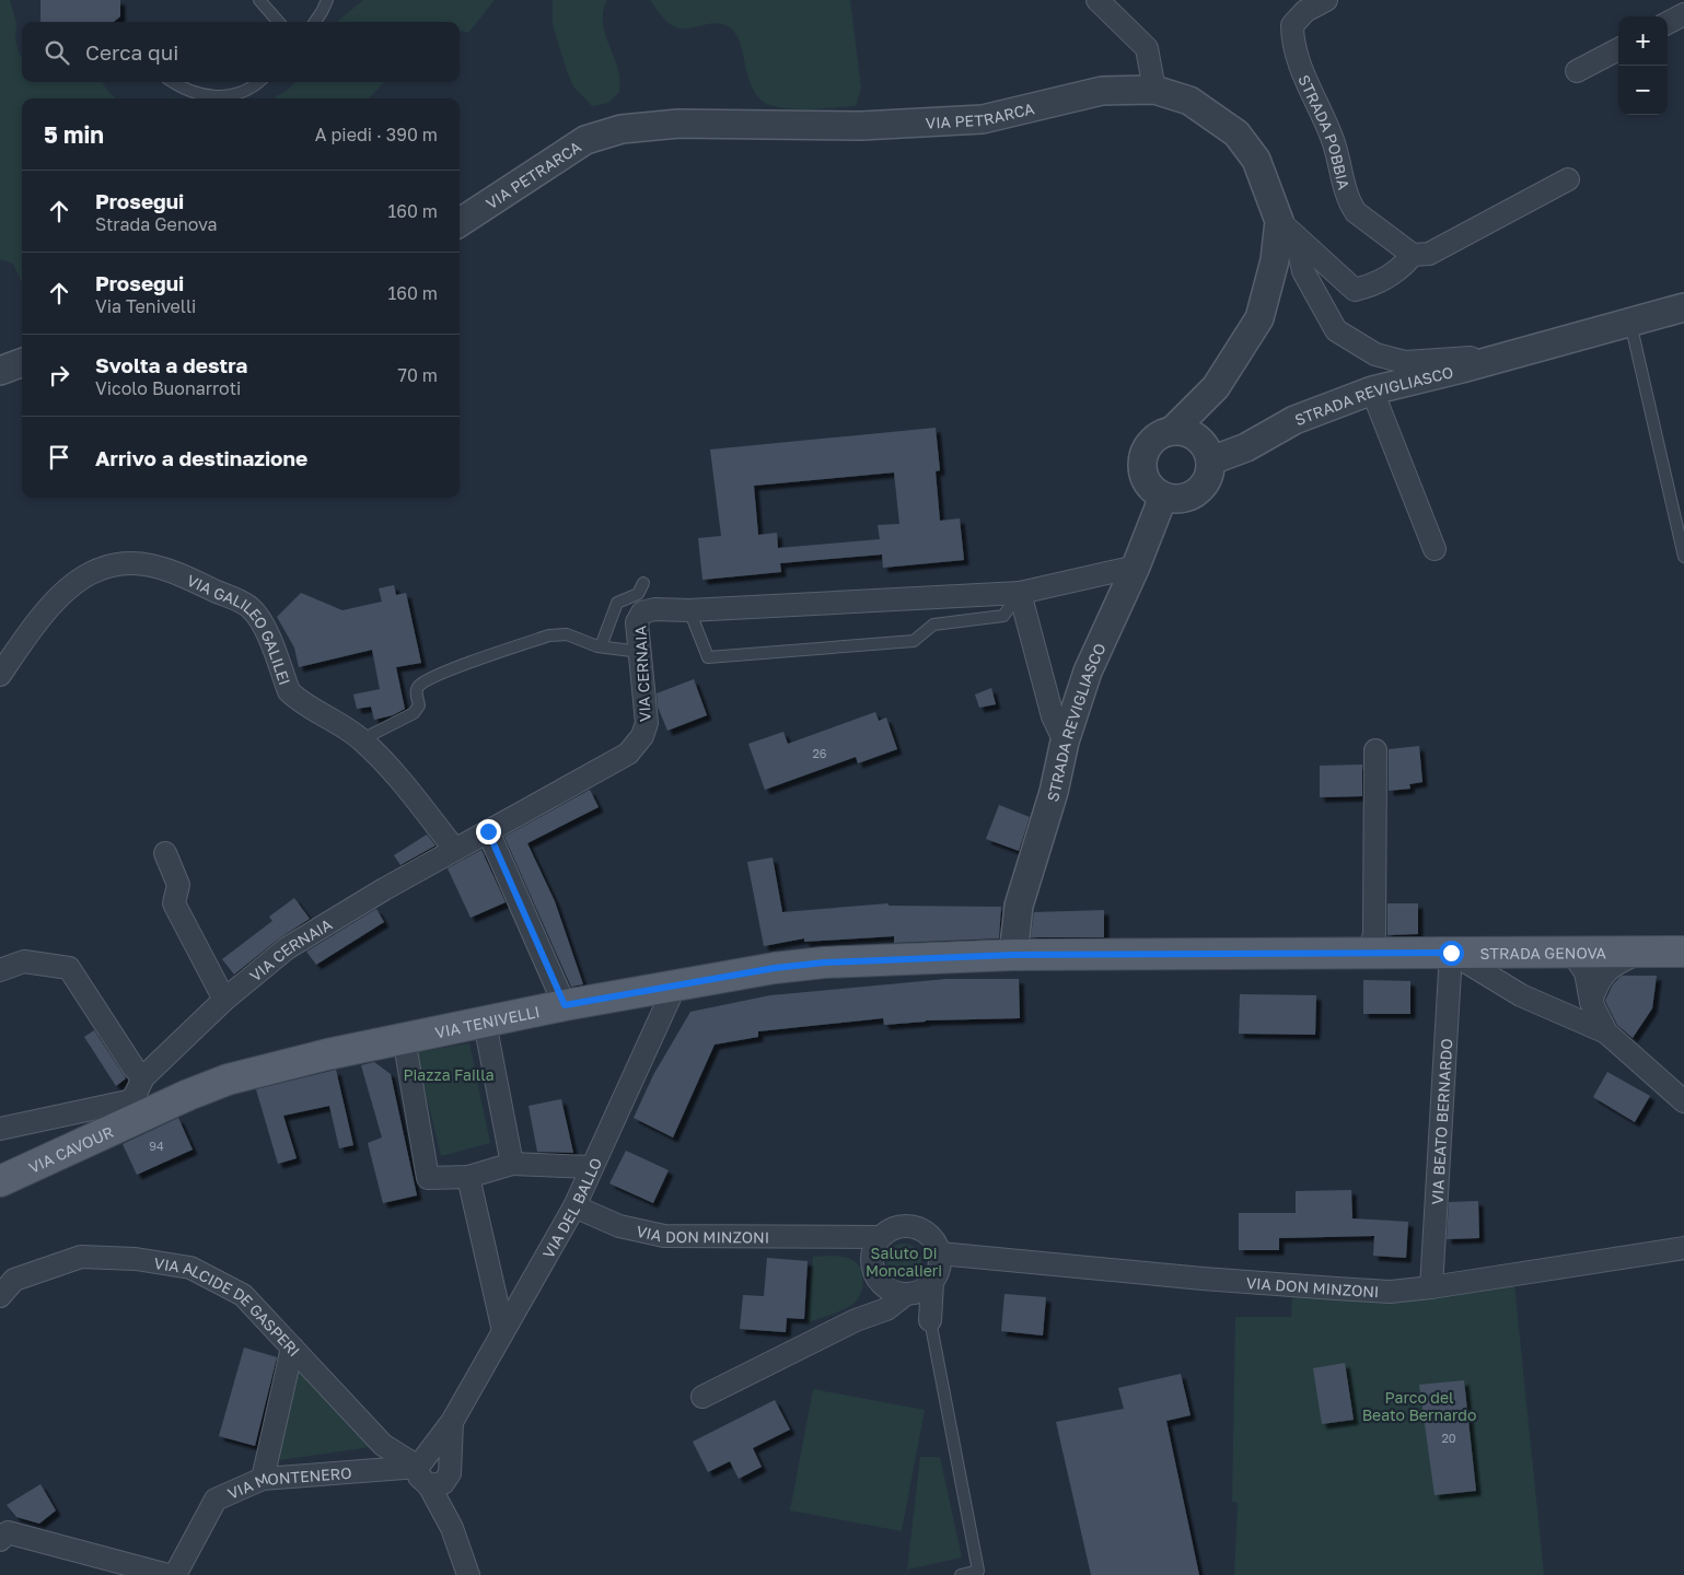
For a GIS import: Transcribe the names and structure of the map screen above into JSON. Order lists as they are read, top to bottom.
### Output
{
  "streets": {
    "main road": ["STRADA GENOVA", "VIA TENIVELLI", "VIA CAVOUR"],
    "street": [
      "VIA PETRARCA",
      "STRADA POBBIA",
      "STRADA REVIGLIASCO",
      "VIA GALILEO GALILEI",
      "VIA CERNAIA",
      "VIA BEATO BERNARDO",
      "VIA DEL BALLO",
      "VIA DON MINZONI",
      "VIA ALCIDE DE GASPERI",
      "VIA MONTENERO"
    ]
  },
  "crossings": [
    ["VIA PETRARCA", "STRADA REVIGLIASCO"],
    ["STRADA REVIGLIASCO", "VIA CERNAIA"],
    ["STRADA REVIGLIASCO", "STRADA GENOVA"],
    ["STRADA REVIGLIASCO", "VIA TENIVELLI"],
    ["VIA GALILEO GALILEI", "VIA CERNAIA"],
    ["VIA CERNAIA", "VIA TENIVELLI"],
    ["VIA CERNAIA", "VIA CAVOUR"],
    ["STRADA GENOVA", "VIA TENIVELLI"],
    ["STRADA GENOVA", "VIA BEATO BERNARDO"],
    ["VIA TENIVELLI", "VIA CAVOUR"],
    ["VIA TENIVELLI", "VIA DEL BALLO"],
    ["VIA BEATO BERNARDO", "VIA DON MINZONI"],
    ["VIA DEL BALLO", "VIA DON MINZONI"],
    ["VIA DEL BALLO", "VIA ALCIDE DE GASPERI"],
    ["VIA DEL BALLO", "VIA MONTENERO"],
    ["VIA ALCIDE DE GASPERI", "VIA MONTENERO"]
  ],
  "parks": ["Piazza Failla", "Saluto Di Moncalieri", "Parco del Beato Bernardo"],
  "house_numbers": ["26", "94", "20"],
  "page": {
    "map_buttons": ["+", "−"],
    "search": "Cerca qui",
    "heading": ["5 min", "A piedi · 390 m"],
    "list": [
      ["Prosegui", "Strada Genova", "160 m"],
      ["Prosegui", "Via Tenivelli", "160 m"],
      ["Svolta a destra", "Vicolo Buonarroti", "70 m"],
      "Arrivo a destinazione"
    ]
  }
}
